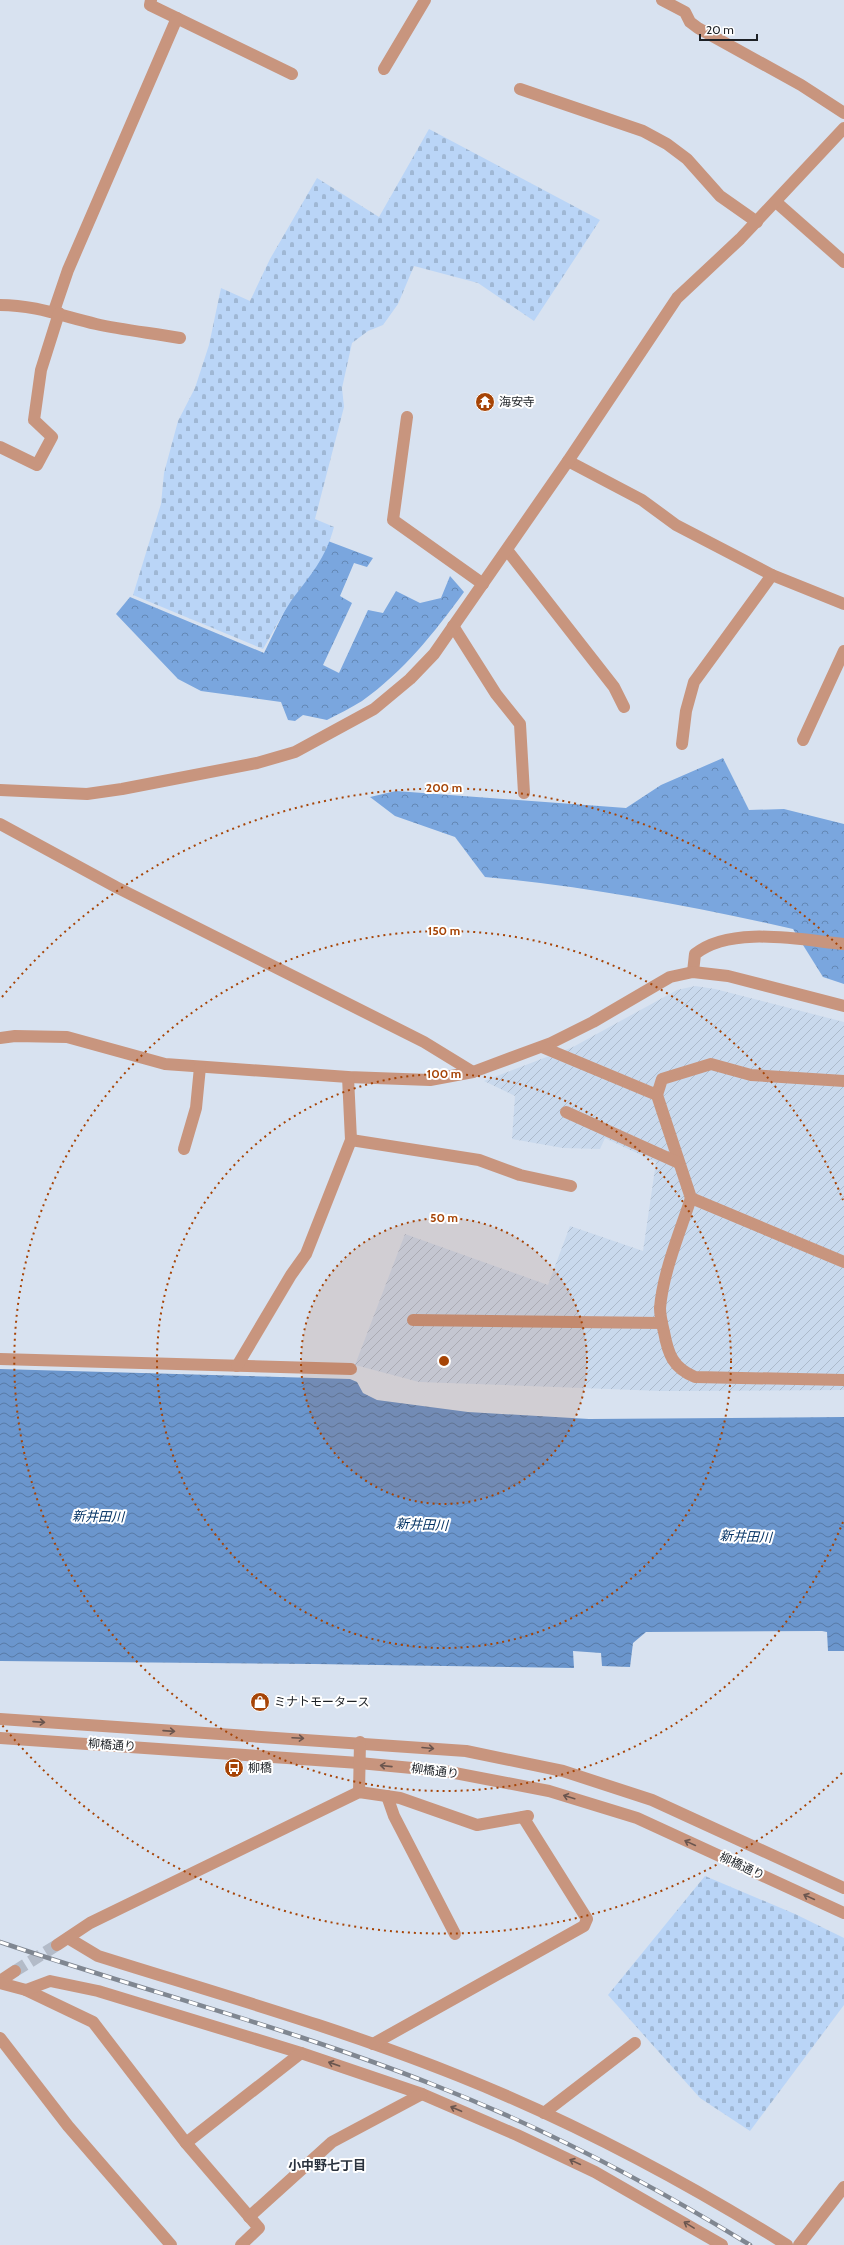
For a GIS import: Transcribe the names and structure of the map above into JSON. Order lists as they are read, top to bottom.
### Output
{
  "streets": {
    "street": ["柳橋通り"]
  },
  "districts": ["小中野七丁目"],
  "water": ["新井田川"],
  "places": {
    "temple": ["海安寺"],
    "shop": ["ミナトモータース"],
    "bus stop": ["柳橋"]
  },
  "scale_bar": "20 m",
  "rings": [
    "200 m",
    "150 m",
    "100 m",
    "50 m"
  ]
}
